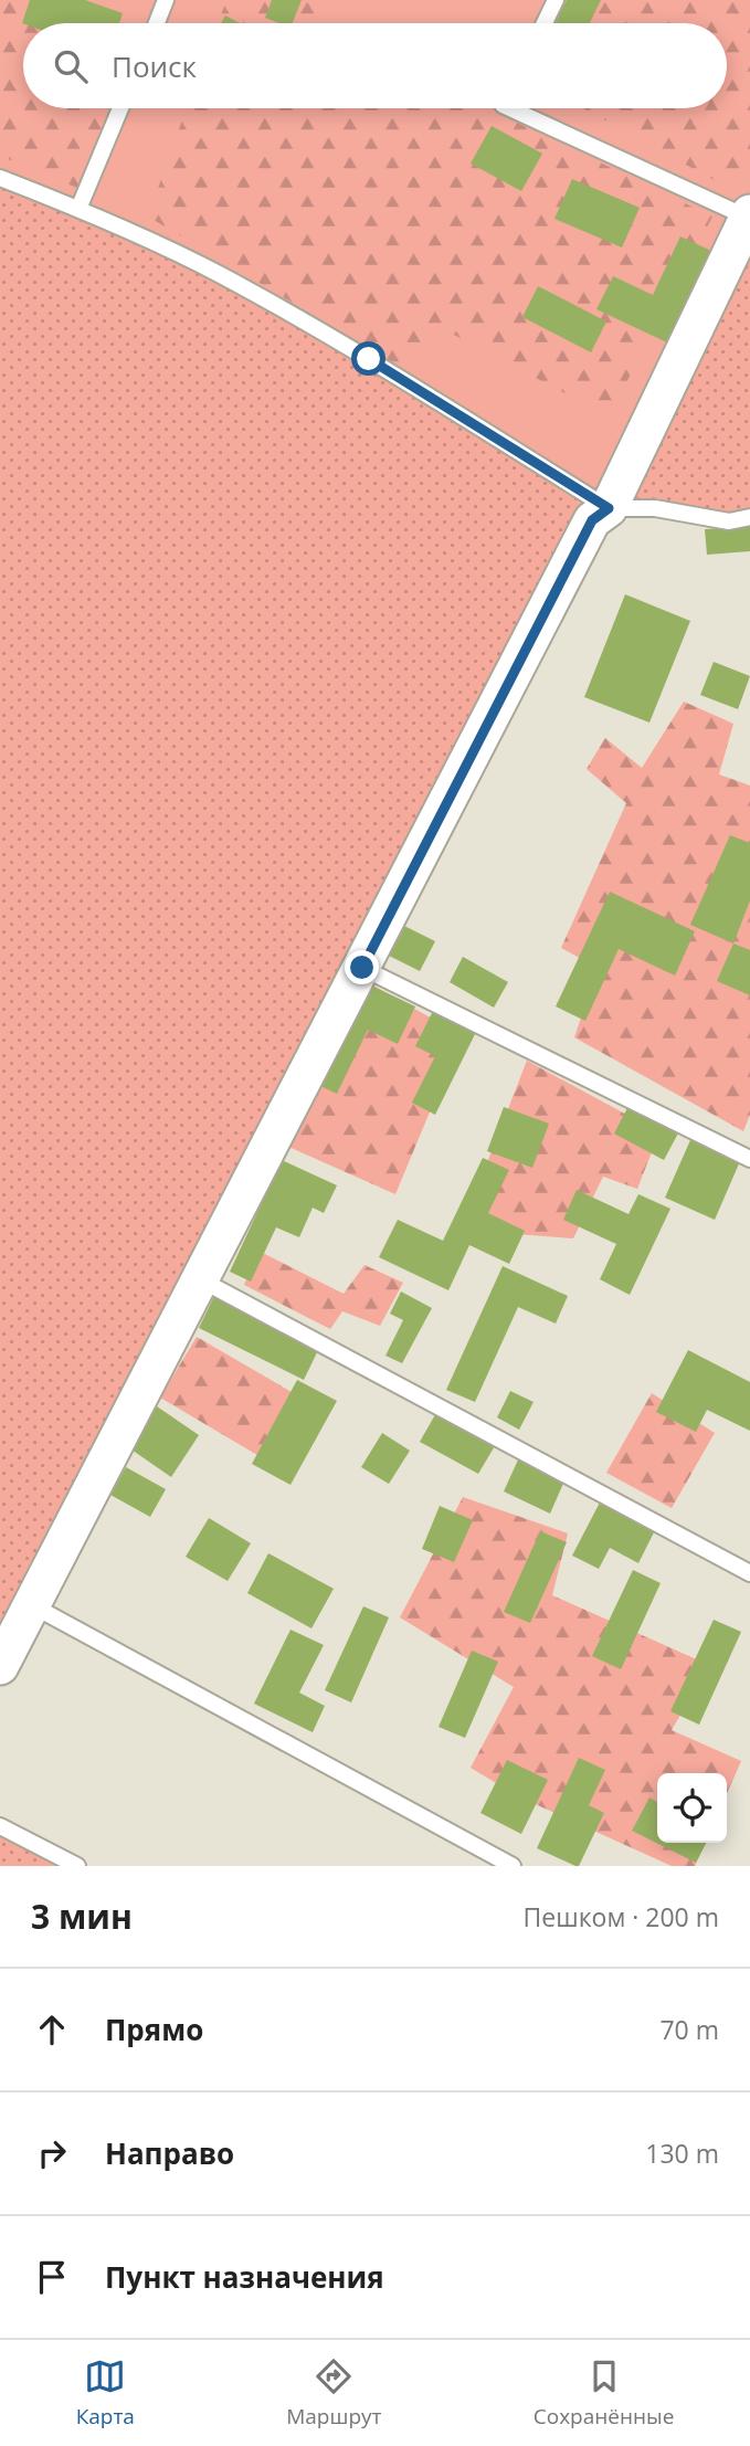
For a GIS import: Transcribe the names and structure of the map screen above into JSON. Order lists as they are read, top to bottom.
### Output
{
  "page": {
    "search": "Поиск",
    "heading": ["3 мин", "Пешком · 200 m"],
    "list": [
      ["Прямо", "70 m"],
      ["Направо", "130 m"],
      "Пункт назначения"
    ],
    "nav": ["Карта", "Маршрут", "Сохранённые"]
  }
}
